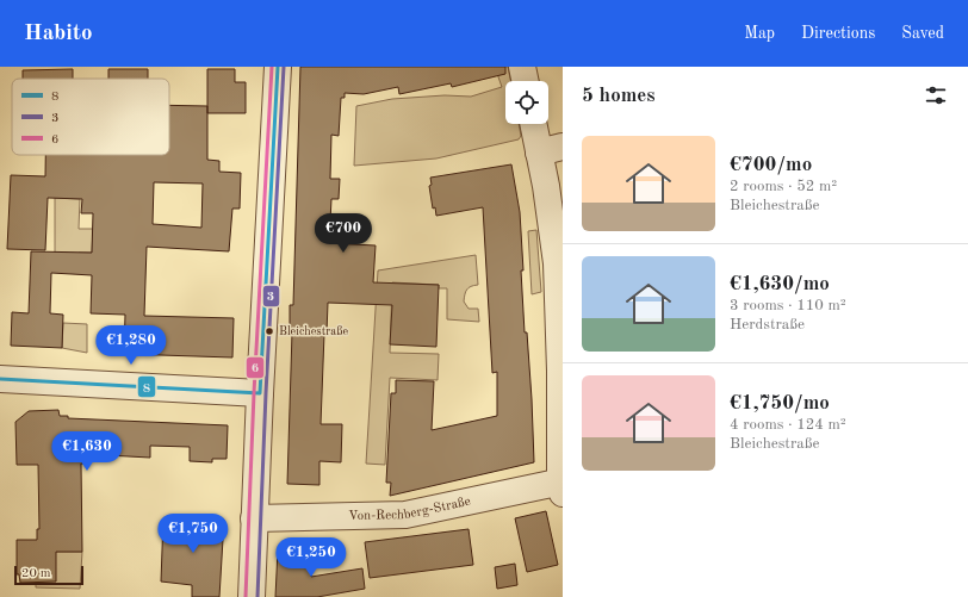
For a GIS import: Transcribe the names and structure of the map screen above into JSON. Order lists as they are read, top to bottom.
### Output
{
  "streets": {
    "street": ["Von-Rechberg-Straße"]
  },
  "places": ["Bleichestraße"],
  "lines": ["transit line 8", "transit line 3", "transit line 6"],
  "legend": ["8", "3", "6"],
  "scale_bar": "20 m",
  "page": {
    "header": "Habito",
    "nav": ["Map", "Directions", "Saved"],
    "heading": "5 homes",
    "list": [
      {
        "name": "€700/mo",
        "note": "2 rooms · 52 m² · Bleichestraße"
      },
      {
        "name": "€1,630/mo",
        "note": "3 rooms · 110 m² · Herdstraße"
      },
      {
        "name": "€1,750/mo",
        "note": "4 rooms · 124 m² · Bleichestraße"
      }
    ],
    "price": [
      "€700",
      "€1,280",
      "€1,630",
      "€1,750",
      "€1,250"
    ],
    "scale": "20 m"
  }
}
